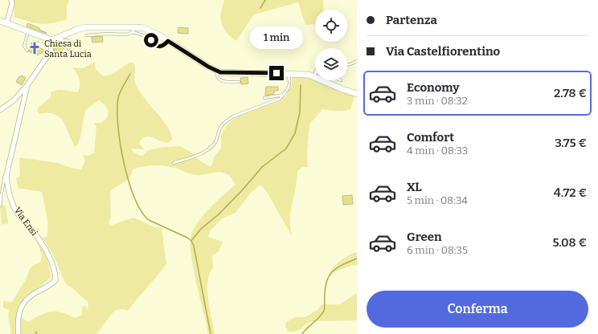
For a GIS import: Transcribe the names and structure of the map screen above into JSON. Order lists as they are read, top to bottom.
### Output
{
  "streets": {
    "street": ["Via Ensi"]
  },
  "places": {
    "church": ["Chiesa di Santa Lucia"]
  },
  "page": {
    "banner": ["Partenza", "Via Castelfiorentino"],
    "bubble": "1 min",
    "list": [
      {
        "name": "Economy",
        "note": "3 min · 08:32",
        "value": "2.78 €"
      },
      {
        "name": "Comfort",
        "note": "4 min · 08:33",
        "value": "3.75 €"
      },
      {
        "name": "XL",
        "note": "5 min · 08:34",
        "value": "4.72 €"
      },
      {
        "name": "Green",
        "note": "6 min · 08:35",
        "value": "5.08 €"
      }
    ],
    "buttons": "Conferma"
  }
}
